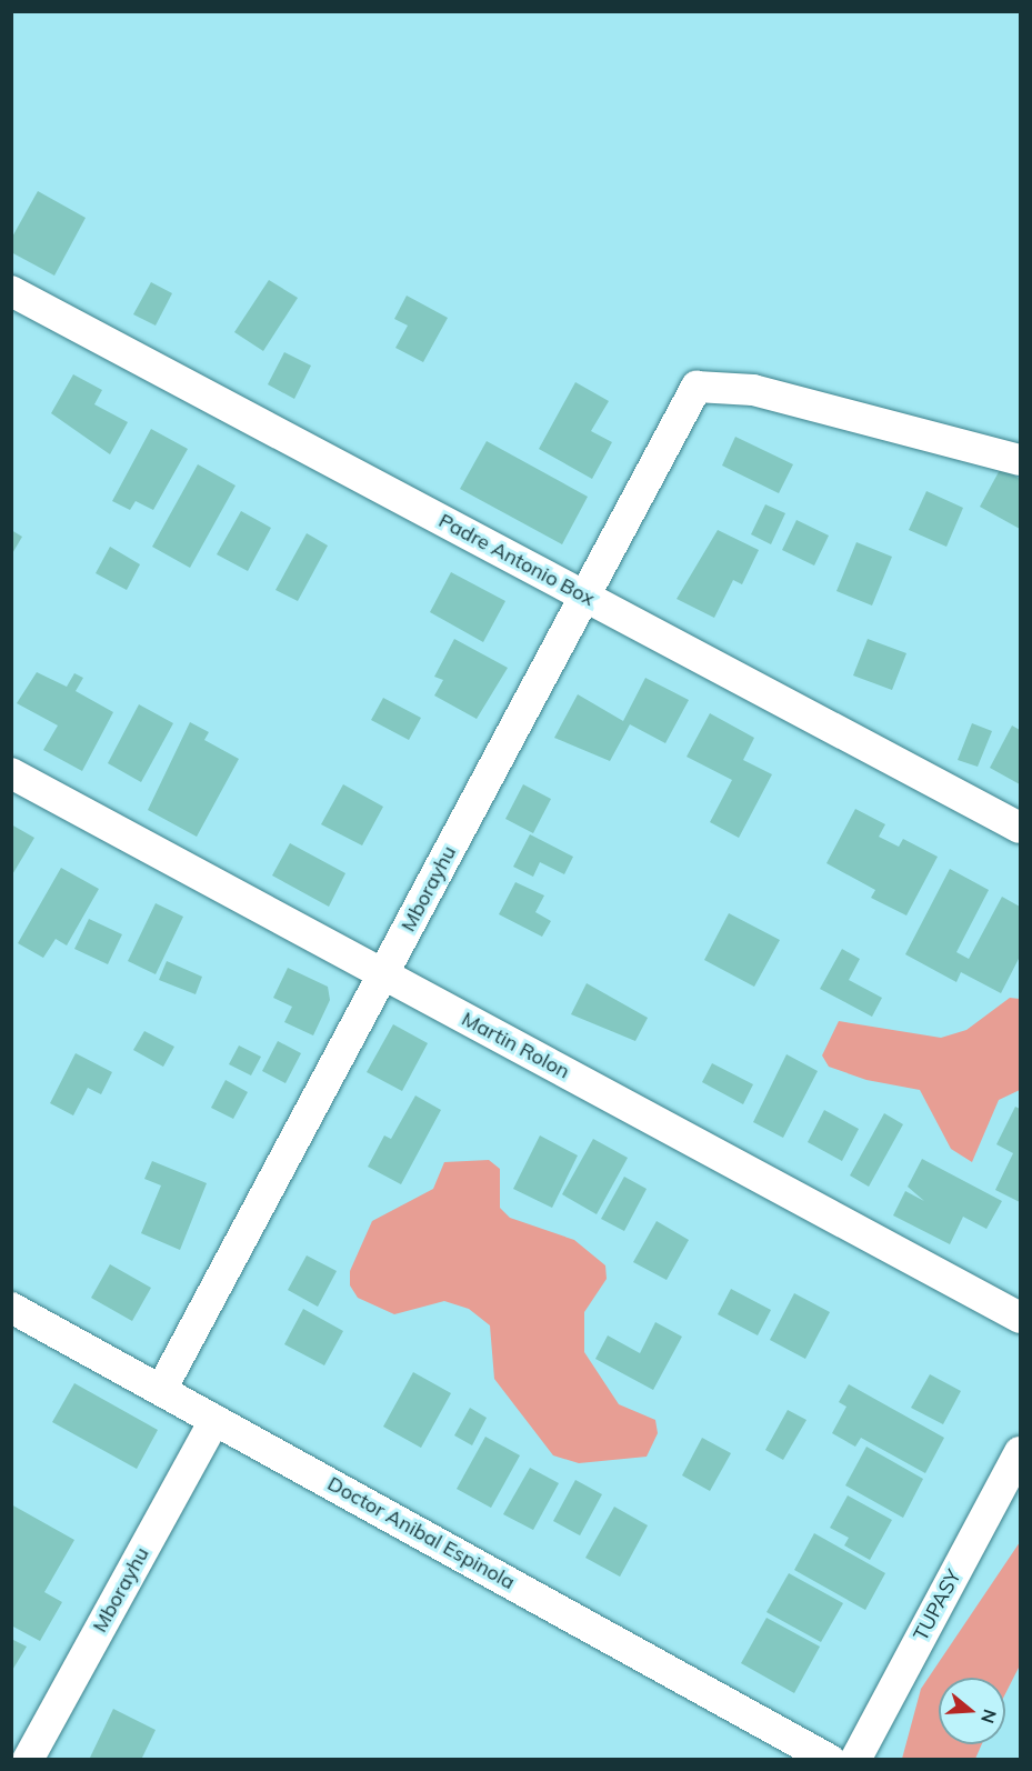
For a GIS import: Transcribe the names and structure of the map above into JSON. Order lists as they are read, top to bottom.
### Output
{
  "streets": {
    "street": [
      "Padre Antonio Box",
      "Mborayhu",
      "Martin Rolon",
      "Doctor Anibal Espinola",
      "TUPASY"
    ]
  },
  "crossings": [
    ["Padre Antonio Box", "Mborayhu"],
    ["Mborayhu", "Martin Rolon"],
    ["Mborayhu", "Doctor Anibal Espinola"]
  ],
  "north": "right"
}
